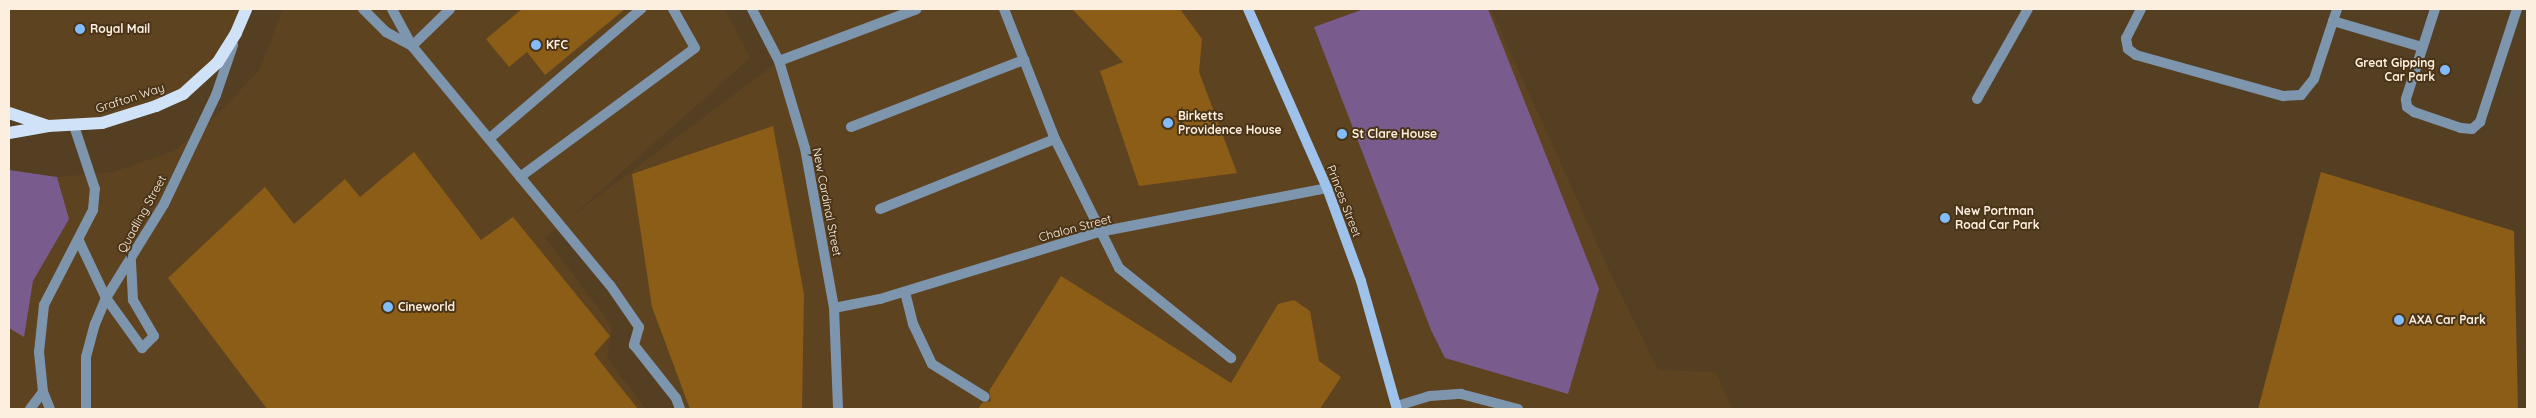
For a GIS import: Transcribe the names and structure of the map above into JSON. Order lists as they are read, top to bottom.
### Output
{
  "streets": {
    "main road": ["Grafton Way", "Princes Street"],
    "street": ["New Cardinal Street", "Quadling Street", "Chalon Street"]
  },
  "crossings": [
    ["Grafton Way", "Quadling Street"],
    ["Princes Street", "Chalon Street"],
    ["New Cardinal Street", "Chalon Street"]
  ],
  "places": [
    "Royal Mail",
    "KFC",
    "Great Gipping Car Park",
    "Birketts Providence House",
    "St Clare House",
    "New Portman Road Car Park",
    "Cineworld",
    "AXA Car Park"
  ]
}
